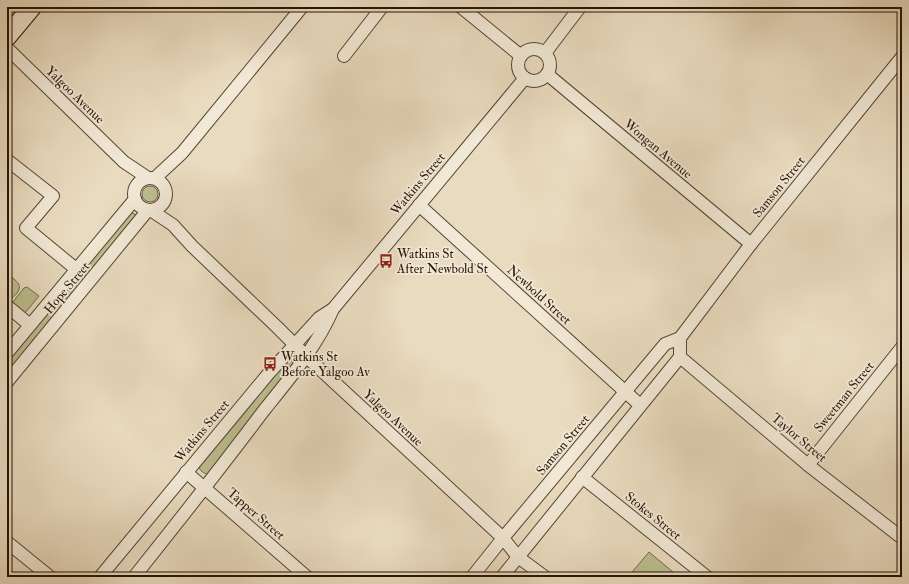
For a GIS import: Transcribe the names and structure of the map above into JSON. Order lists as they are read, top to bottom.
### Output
{
  "streets": {
    "street": [
      "Yalgoo Avenue",
      "Wongan Avenue",
      "Watkins Street",
      "Samson Street",
      "Hope Street",
      "Newbold Street",
      "Sweetman Street",
      "Taylor Street",
      "Tapper Street",
      "Stokes Street"
    ]
  },
  "crossings": [
    ["Yalgoo Avenue", "Watkins Street"],
    ["Yalgoo Avenue", "Samson Street"],
    ["Yalgoo Avenue", "Hope Street"],
    ["Wongan Avenue", "Watkins Street"],
    ["Wongan Avenue", "Samson Street"],
    ["Watkins Street", "Newbold Street"],
    ["Watkins Street", "Tapper Street"],
    ["Samson Street", "Newbold Street"],
    ["Sweetman Street", "Taylor Street"]
  ],
  "places": {
    "bus stop": ["Watkins St After Newbold St", "Watkins St Before Yalgoo Av"]
  }
}
